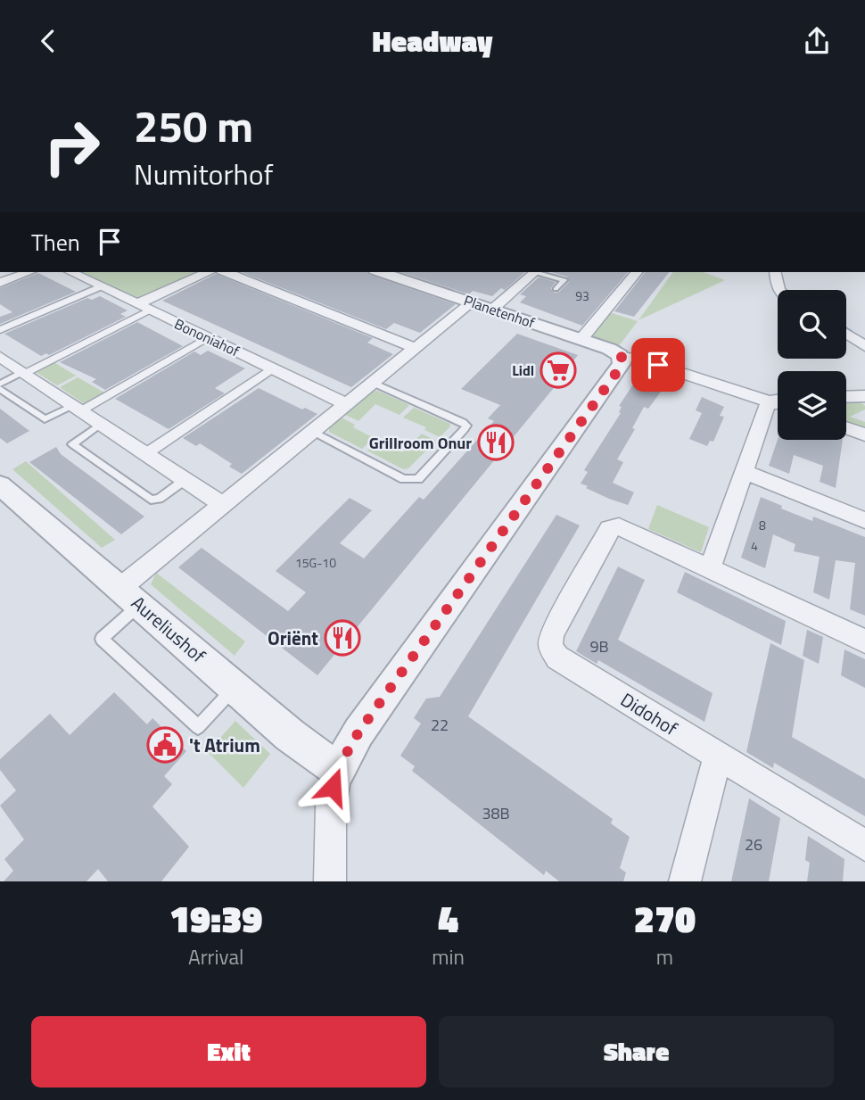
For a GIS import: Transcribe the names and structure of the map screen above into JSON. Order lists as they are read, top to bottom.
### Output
{
  "streets": {
    "street": [
      "Planetenhof",
      "Bononiahof",
      "Aureliushof",
      "Didohof"
    ]
  },
  "places": {
    "supermarket": ["Lidl"],
    "restaurant": ["Grillroom Onur", "Oriënt"],
    "public building": ["'t Atrium"]
  },
  "house_numbers": [
    "93",
    "8",
    "4",
    "15G-10",
    "9B",
    "22",
    "38B",
    "26"
  ],
  "page": {
    "header": "Headway",
    "turn": ["250 m", "Numitorhof"],
    "then": "Then",
    "eta": [
      "19:39",
      "Arrival",
      "4",
      "min",
      "270",
      "m"
    ],
    "buttons": ["Exit", "Share"]
  }
}
